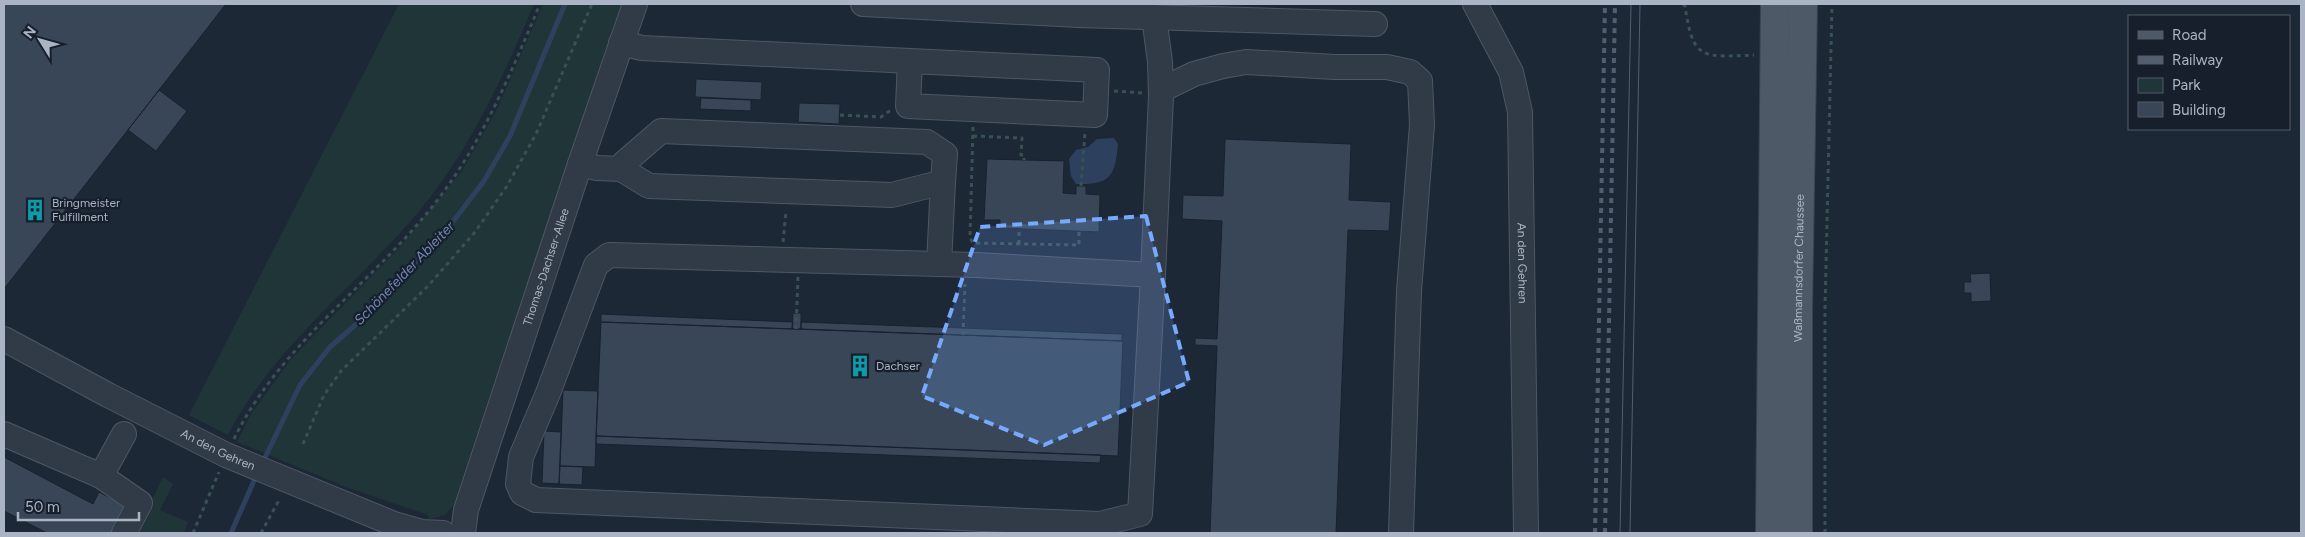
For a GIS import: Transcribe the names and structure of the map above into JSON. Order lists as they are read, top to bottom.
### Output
{
  "streets": {
    "main road": ["Waßmannsdorfer Chaussee"],
    "street": ["An den Gehren", "Thomas-Dachser-Allee"]
  },
  "water": ["Schönefelder Ableiter"],
  "places": {
    "building": ["Bringmeister Fulfillment", "Dachser"]
  },
  "legend": [
    "Road",
    "Railway",
    "Park",
    "Building"
  ],
  "scale_bar": "50 m",
  "north": "top left"
}
